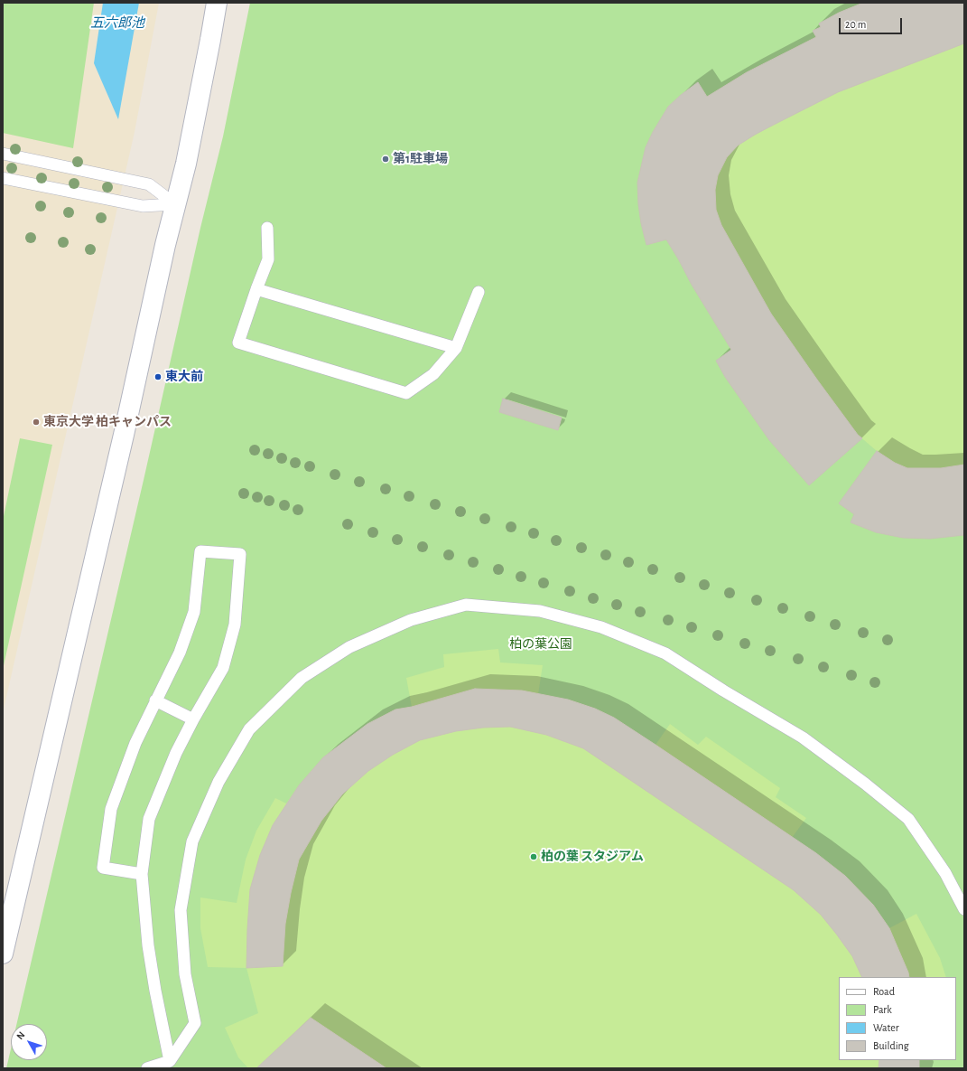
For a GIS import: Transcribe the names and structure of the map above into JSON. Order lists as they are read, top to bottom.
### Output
{
  "water": ["五六郎池"],
  "parks": ["柏の葉公園"],
  "places": [
    "第1駐車場",
    "東大前",
    "東京大学 柏キャンパス",
    "柏の葉 スタジアム"
  ],
  "legend": [
    "Road",
    "Park",
    "Water",
    "Building"
  ],
  "scale_bar": "20 m",
  "north": "top left"
}
